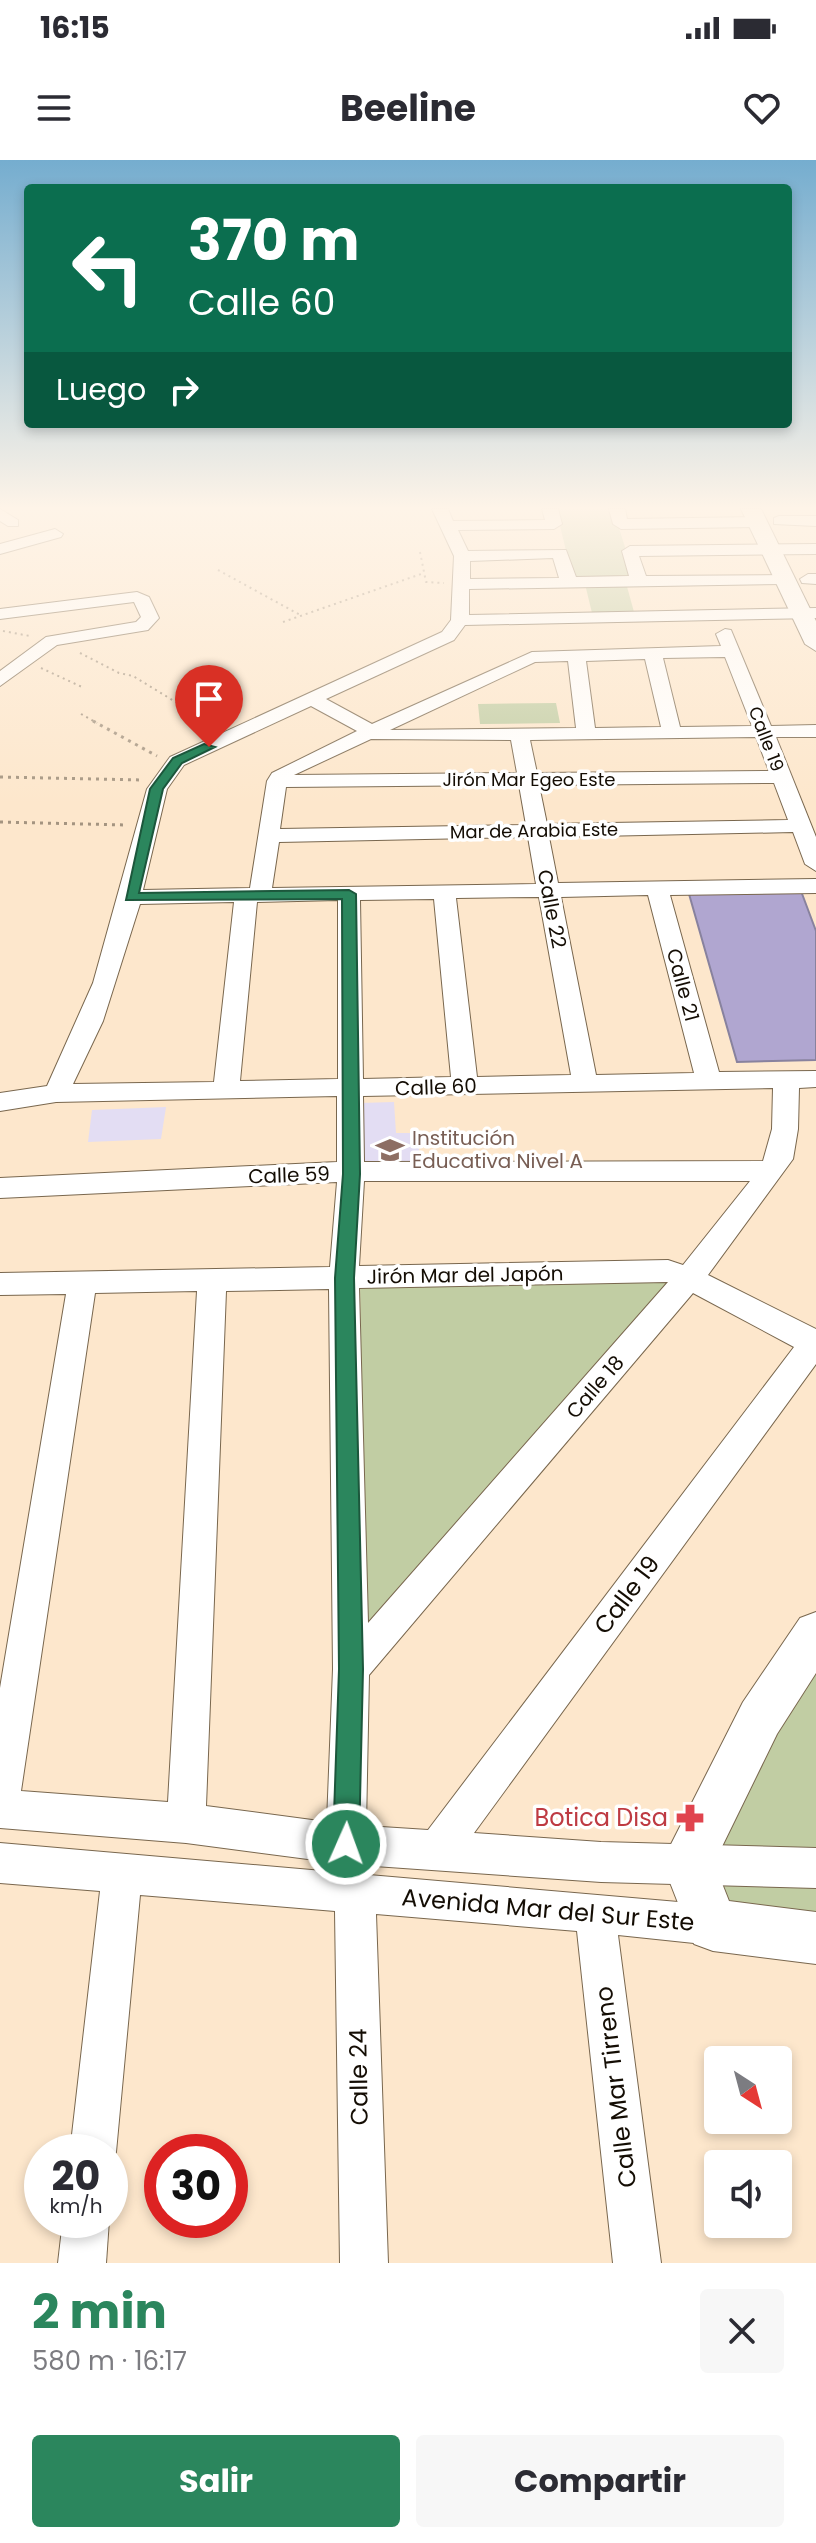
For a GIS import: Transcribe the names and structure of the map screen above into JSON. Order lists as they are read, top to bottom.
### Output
{
  "streets": {
    "main road": ["Avenida Mar del Sur Este"],
    "street": [
      "Calle 19",
      "Jirón Mar Egeo Este",
      "Mar de Arabia Este",
      "Calle 22",
      "Calle 21",
      "Calle 60",
      "Calle 59",
      "Jirón Mar del Japón",
      "Calle 18",
      "Calle 24",
      "Calle Mar Tirreno"
    ]
  },
  "crossings": [
    ["Calle 19", "Jirón Mar Egeo Este"],
    ["Calle 19", "Mar de Arabia Este"],
    ["Calle 19", "Jirón Mar del Japón"],
    ["Jirón Mar Egeo Este", "Calle 22"],
    ["Mar de Arabia Este", "Calle 22"],
    ["Calle 22", "Calle 60"],
    ["Calle 21", "Calle 60"],
    ["Calle 60", "Calle 18"],
    ["Calle 59", "Calle 18"],
    ["Jirón Mar del Japón", "Calle 18"],
    ["Avenida Mar del Sur Este", "Calle 24"],
    ["Avenida Mar del Sur Este", "Calle Mar Tirreno"]
  ],
  "places": {
    "school or university": ["Institución Educativa Nivel A"],
    "pharmacy": ["Botica Disa"]
  },
  "north": "bottom right",
  "page": {
    "status": "16:15",
    "header": "Beeline",
    "turn": ["370 m", "Calle 60"],
    "then": "Luego",
    "speed": "20 km/h",
    "limit": "30",
    "heading": ["2 min", "580 m · 16:17"],
    "buttons": ["Salir", "Compartir"]
  }
}
